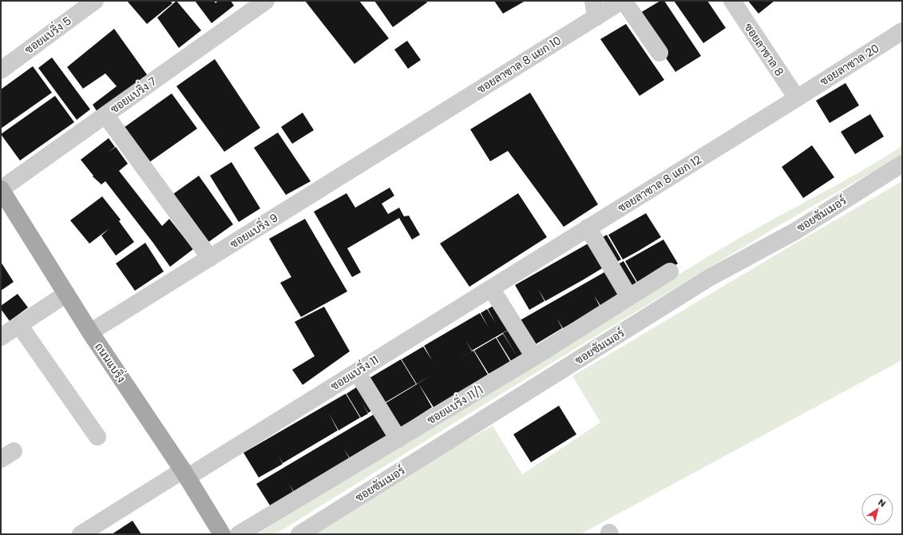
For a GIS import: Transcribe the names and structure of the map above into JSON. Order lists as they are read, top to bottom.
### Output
{
  "streets": {
    "main road": ["ถนนแบริ่ง"],
    "street": [
      "ซอยแบริ่ง 5",
      "ซอยลาซาล 8",
      "ซอยลาซาล 8 แยก 10",
      "ซอยลาซาล 20",
      "ซอยแบริ่ง 7",
      "ซอยลาซาล 8 แยก 12",
      "ซอยซัมเมอร์",
      "ซอยแบริ่ง 9",
      "ซอยแบริ่ง 11",
      "ซอยแบริ่ง 11/1"
    ]
  },
  "crossings": [
    ["ซอยลาซาล 8", "ซอยลาซาล 20"],
    ["ซอยลาซาล 8", "ซอยลาซาล 8 แยก 12"],
    ["ซอยลาซาล 8 แยก 10", "ซอยแบริ่ง 9"],
    ["ซอยลาซาล 20", "ซอยลาซาล 8 แยก 12"],
    ["ซอยแบริ่ง 7", "ถนนแบริ่ง"],
    ["ซอยลาซาล 8 แยก 12", "ซอยแบริ่ง 11"],
    ["ซอยแบริ่ง 9", "ถนนแบริ่ง"],
    ["ถนนแบริ่ง", "ซอยแบริ่ง 11"]
  ],
  "north": "top right"
}
